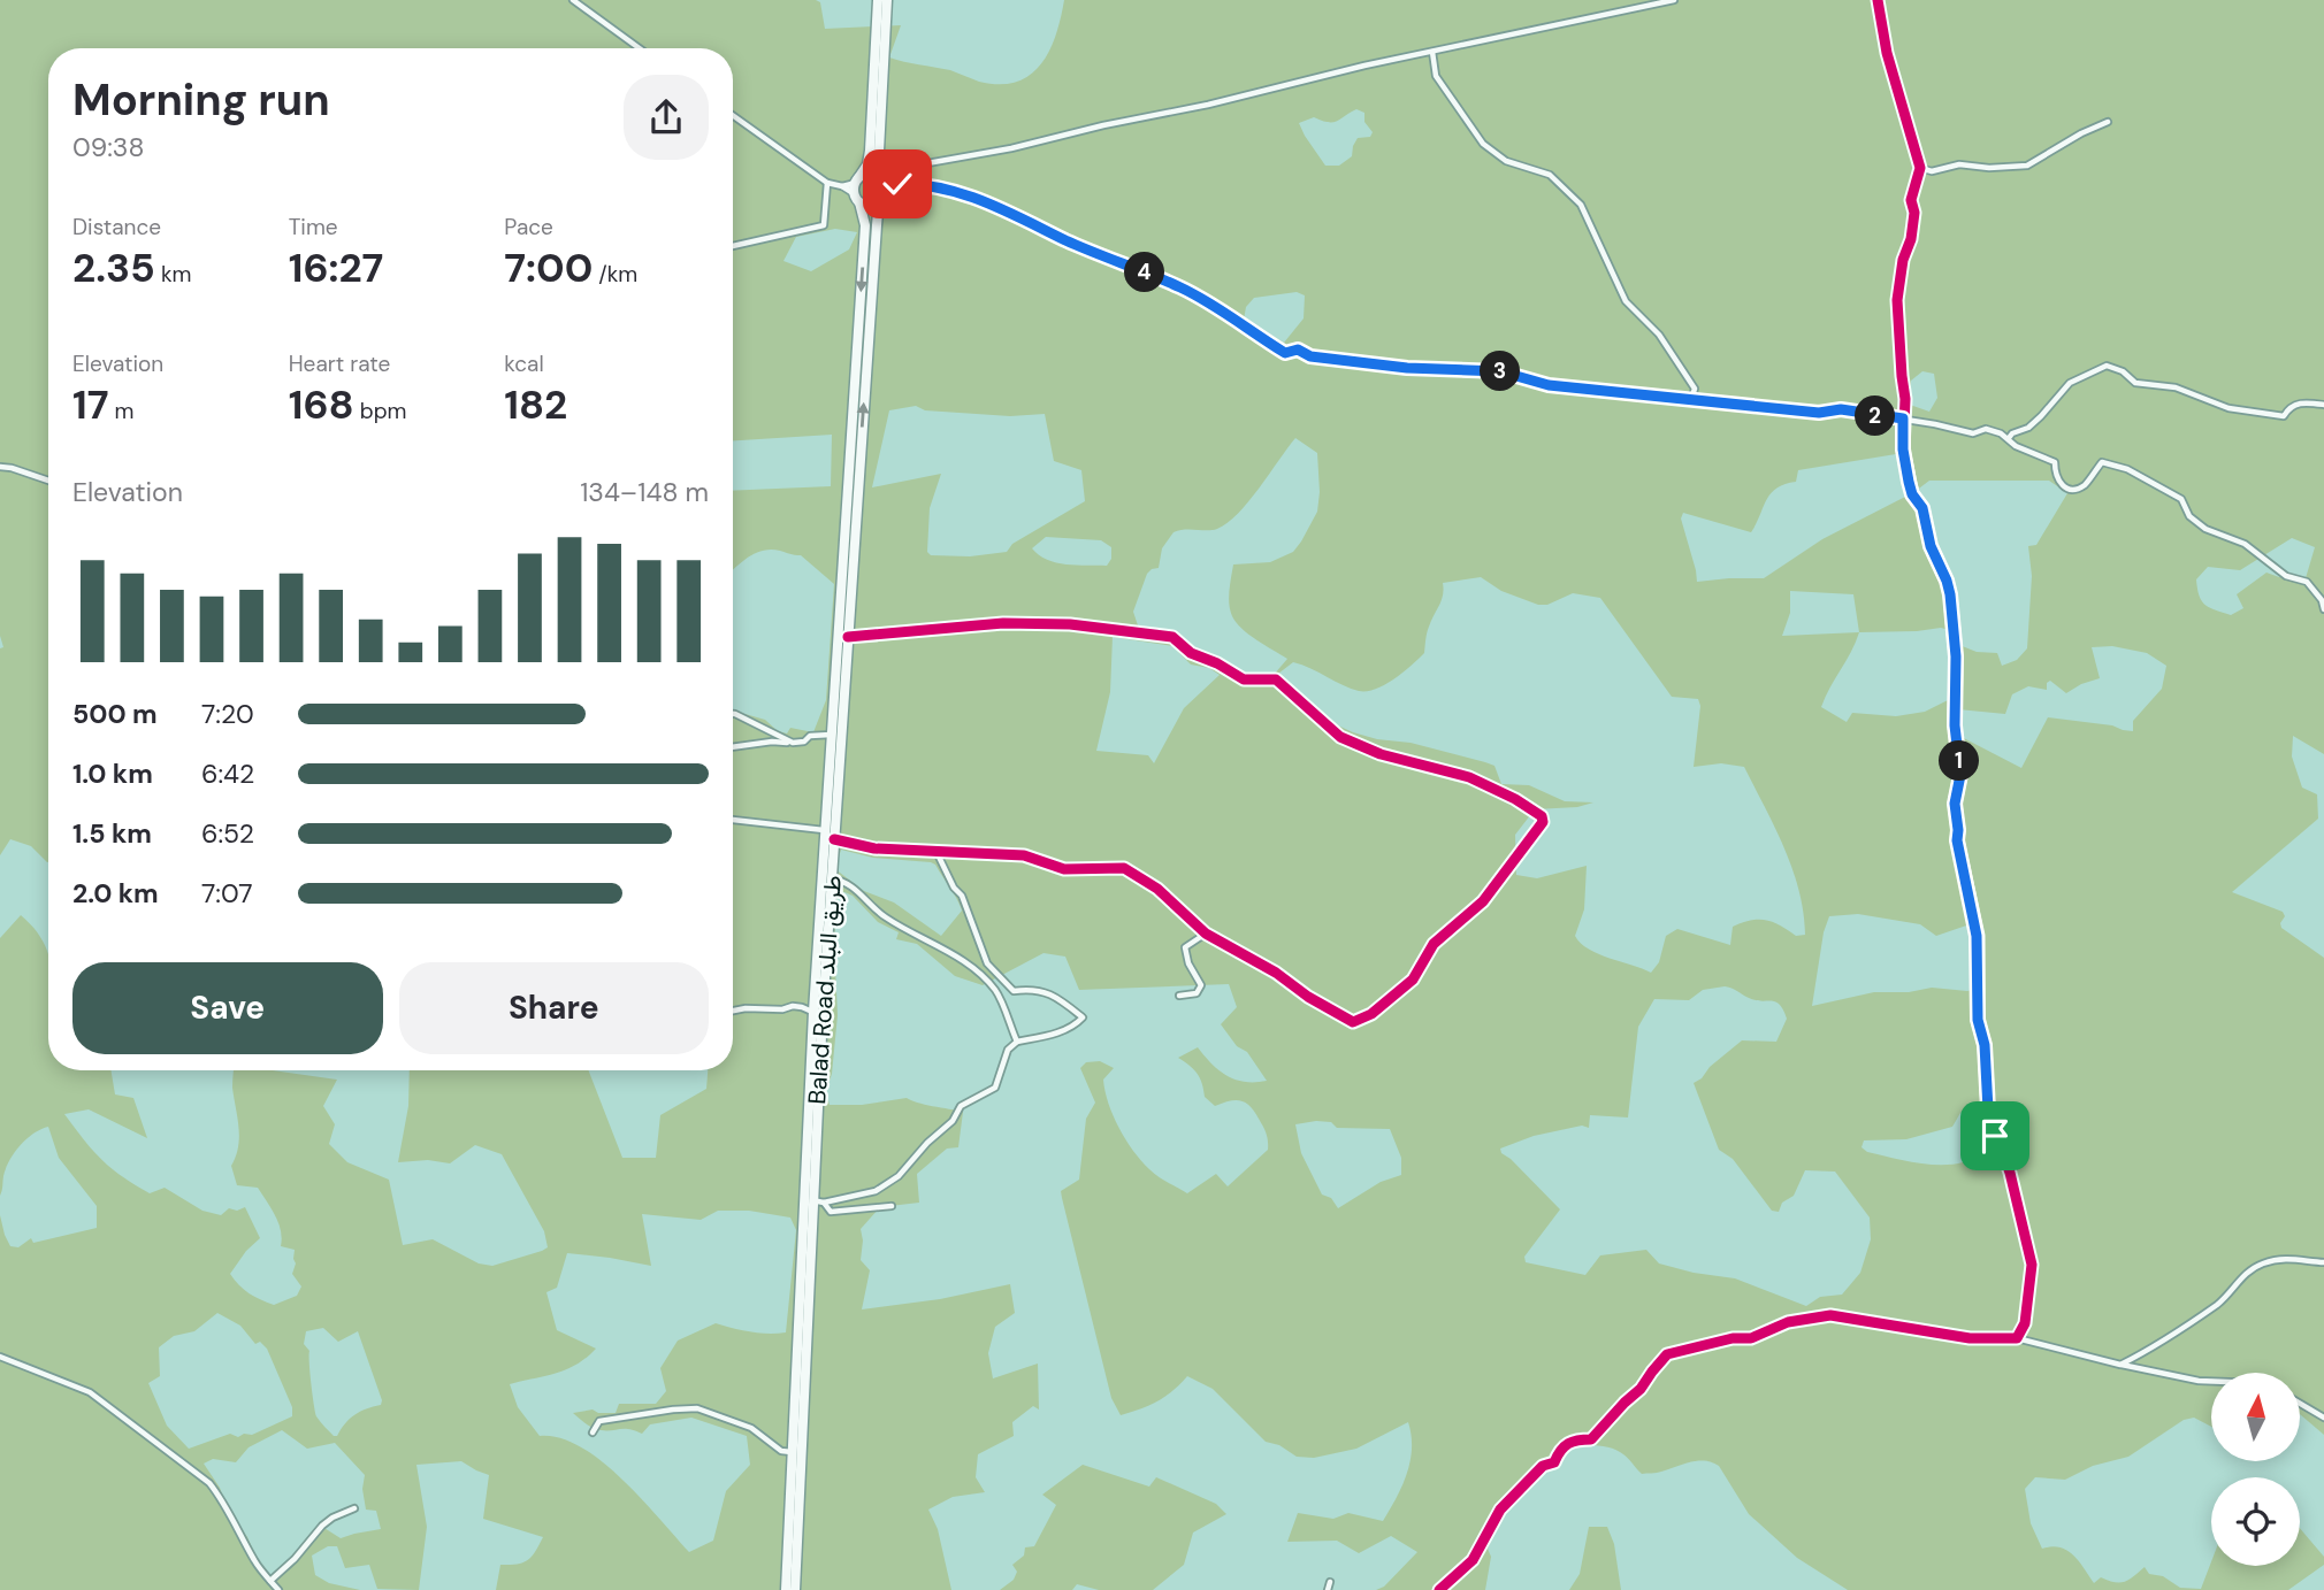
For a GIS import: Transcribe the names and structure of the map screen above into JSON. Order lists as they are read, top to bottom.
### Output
{
  "streets": {
    "highway": ["Balad Road طريق البلد"]
  },
  "north": "top",
  "page": {
    "heading": ["Morning run", "09:38"],
    "stats": [
      ["Distance", "2.35 km"],
      ["Time", "16:27"],
      ["Pace", "7:00 /km"],
      ["Elevation", "17 m"],
      ["Heart rate", "168 bpm"],
      ["kcal", "182"]
    ],
    "pins": [
      "4",
      "3",
      "2",
      "1"
    ],
    "chart": ["Elevation", "134–148 m"],
    "list": [
      {
        "name": "500 m",
        "note": "7:20"
      },
      {
        "name": "1.0 km",
        "note": "6:42"
      },
      {
        "name": "1.5 km",
        "note": "6:52"
      },
      {
        "name": "2.0 km",
        "note": "7:07"
      }
    ],
    "buttons": ["Save", "Share"]
  }
}
